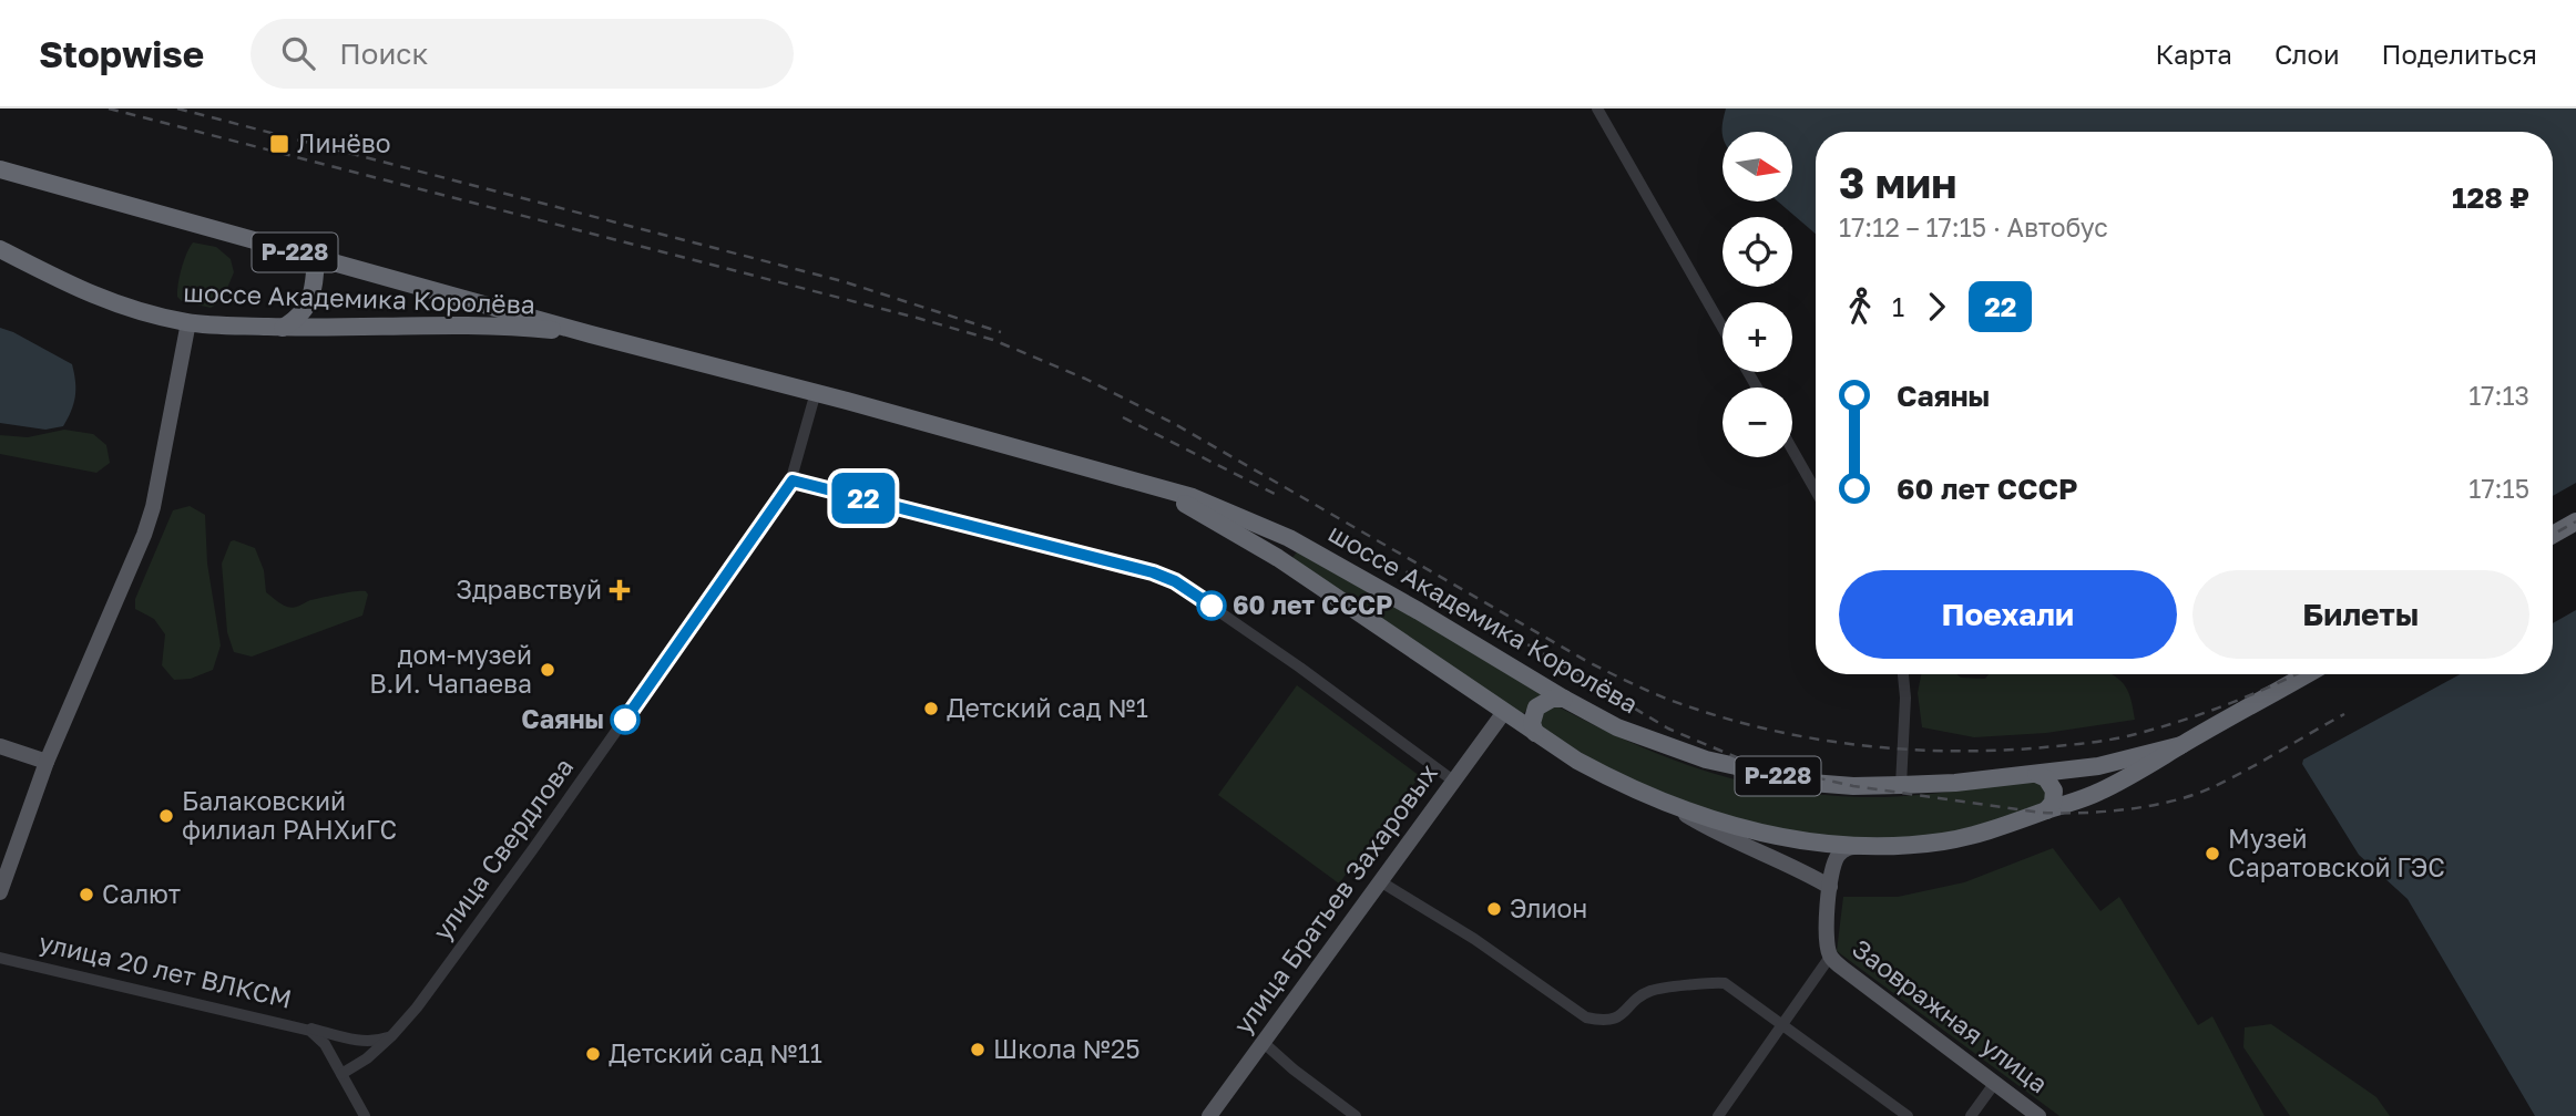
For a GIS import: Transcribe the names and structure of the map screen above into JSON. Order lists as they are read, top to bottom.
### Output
{
  "streets": {
    "highway": ["Р-228", "шоссе Академика Королёва"],
    "main road": ["улица Братьев Захаровых", "Заовражная улица"],
    "street": ["улица Свердлова", "улица 20 лет ВЛКСМ"]
  },
  "crossings": [
    ["Р-228", "шоссе Академика Королёва"],
    ["шоссе Академика Королёва", "улица Свердлова"],
    ["шоссе Академика Королёва", "улица Братьев Захаровых"],
    ["улица Свердлова", "улица 20 лет ВЛКСМ"]
  ],
  "places": {
    "transit": ["Линёво"],
    "health": ["Здравствуй"],
    "other": [
      "60 лет СССР",
      "дом-музей В.И. Чапаева",
      "Детский сад №1",
      "Саяны",
      "Балаковский филиал РАНХиГС",
      "Музей Саратовской ГЭС",
      "Салют",
      "Элион",
      "Школа №25",
      "Детский сад №11"
    ]
  },
  "lines": ["bus line 22"],
  "north": "right",
  "page": {
    "header": "Stopwise",
    "search": "Поиск",
    "nav": ["Карта", "Слои", "Поделиться"],
    "on_map": "22",
    "map_buttons": ["+", "−"],
    "heading": ["3 мин", "17:12 – 17:15 · Автобус", "128 ₽"],
    "legs": ["1", "22"],
    "list": [
      {
        "name": "Саяны",
        "value": "17:13"
      },
      {
        "name": "60 лет СССР",
        "value": "17:15"
      }
    ],
    "buttons": ["Поехали", "Билеты"]
  }
}
